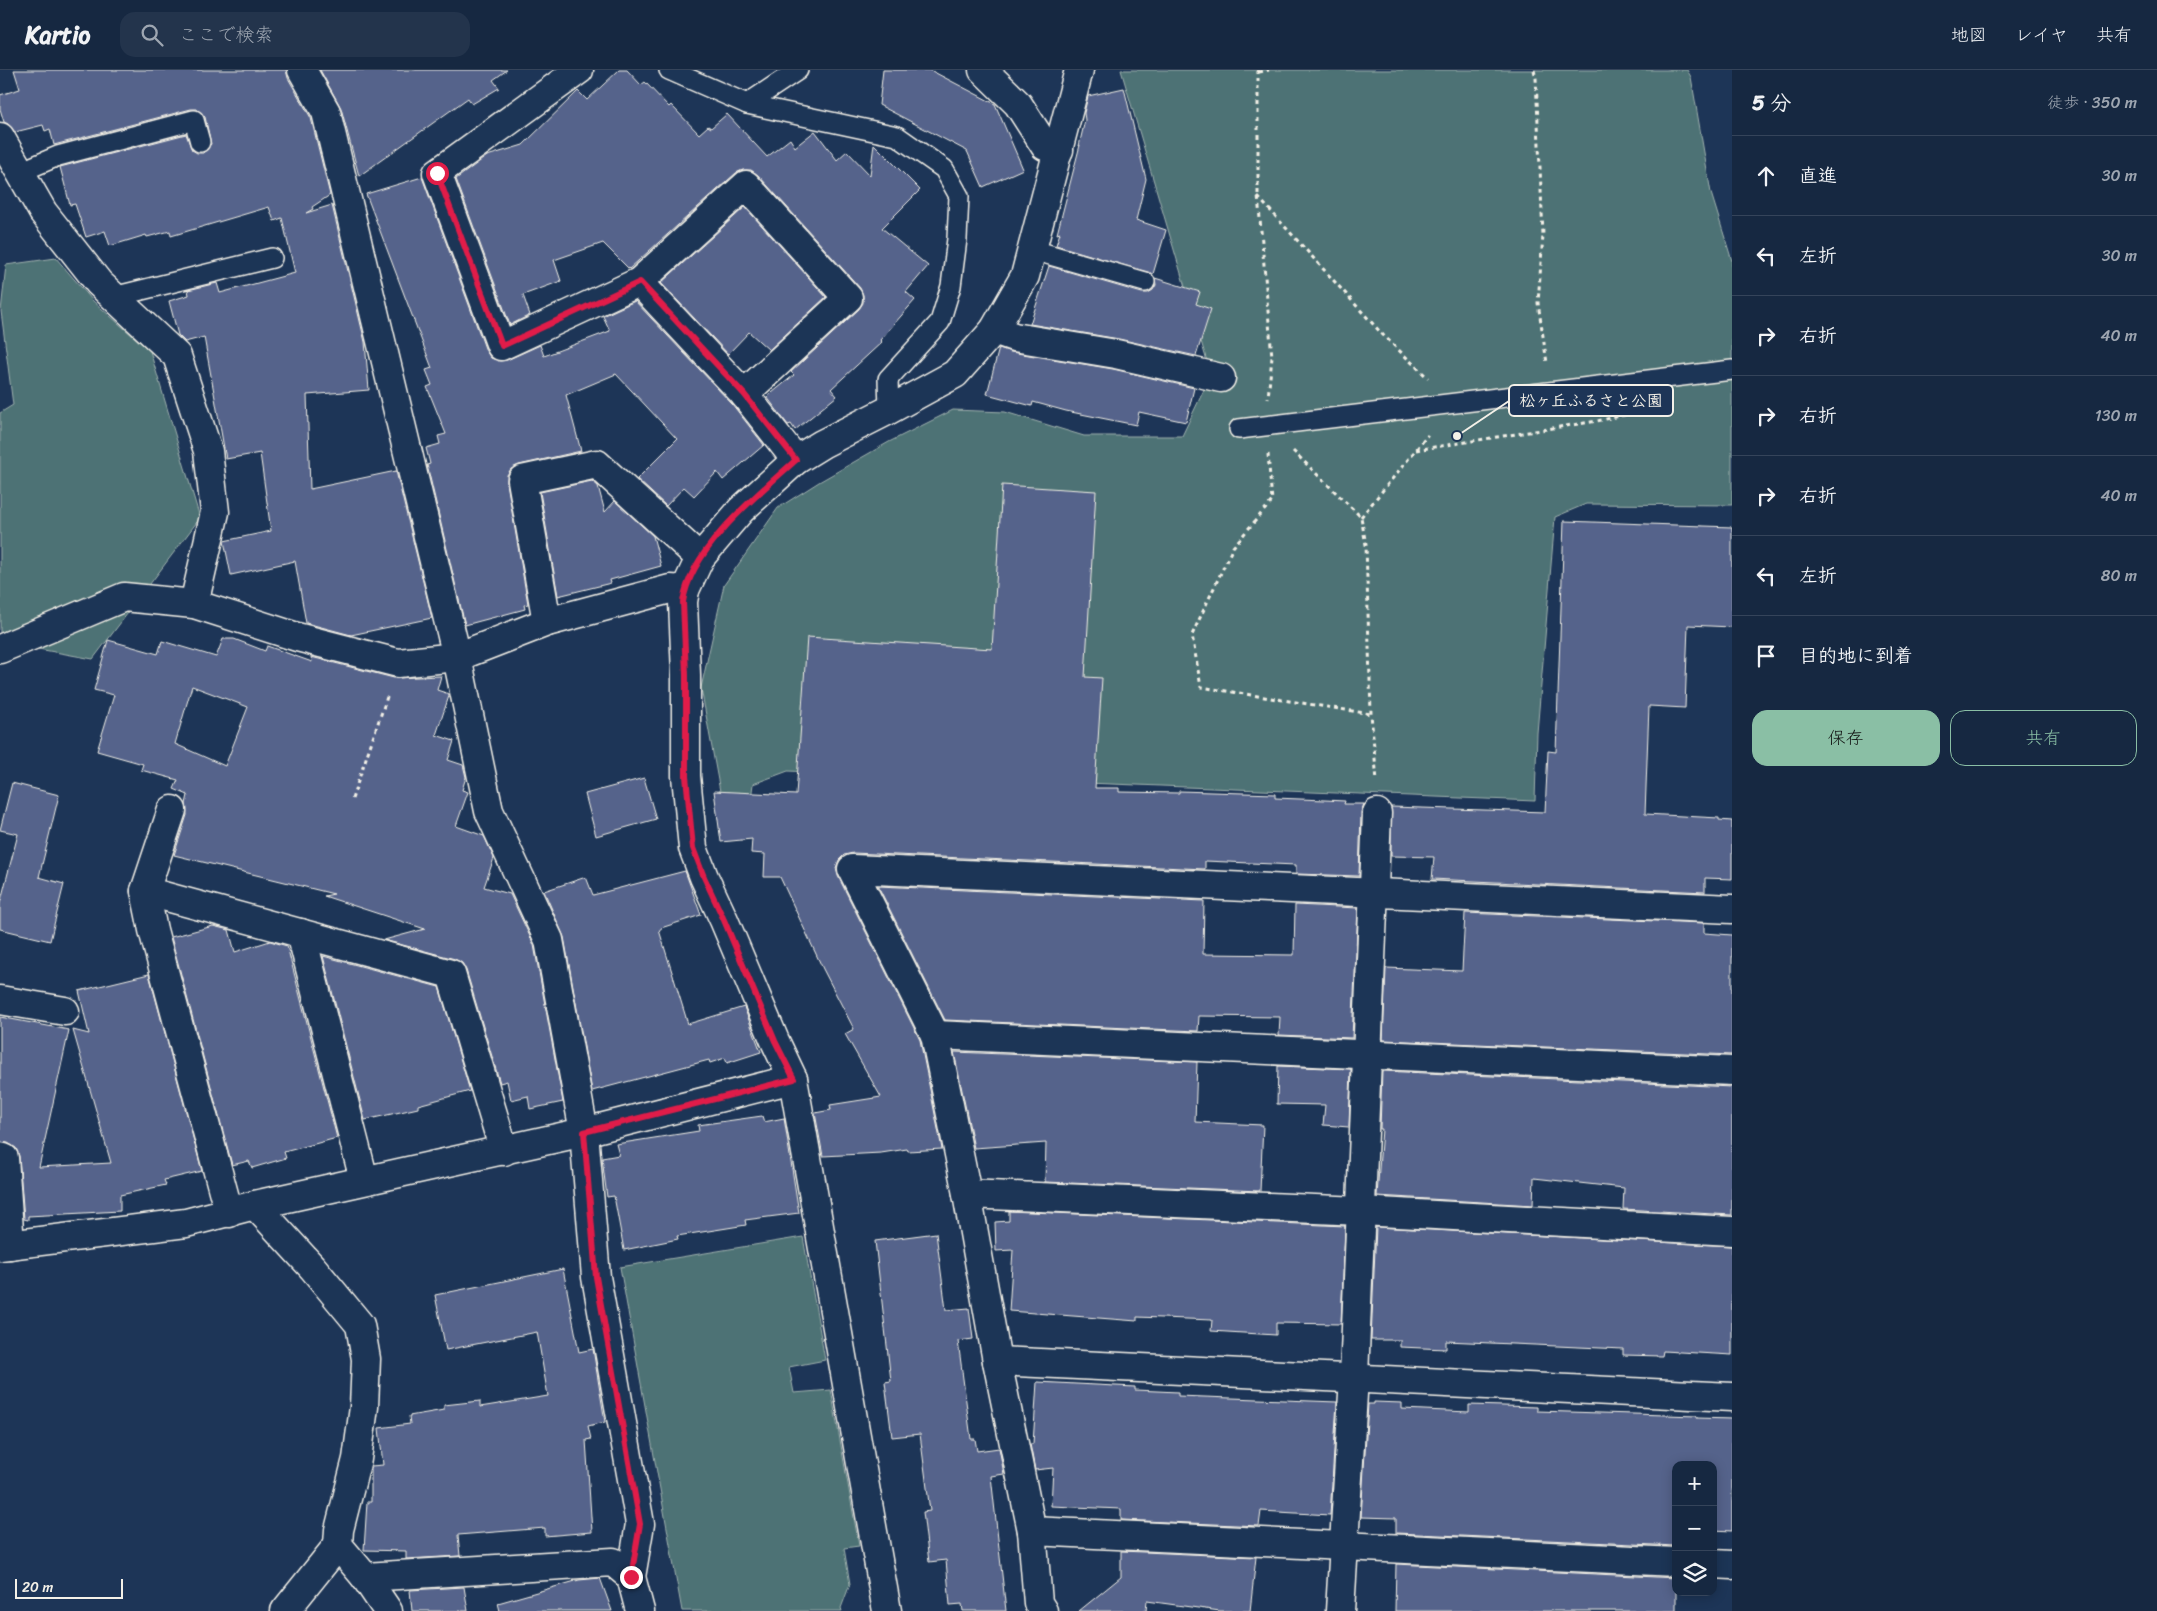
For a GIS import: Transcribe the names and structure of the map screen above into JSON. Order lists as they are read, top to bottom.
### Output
{
  "places": ["松ヶ丘ふるさと公園"],
  "scale_bar": "20 m",
  "page": {
    "header": "Kartio",
    "search": "ここで検索",
    "nav": ["地図", "レイヤ", "共有"],
    "heading": ["5 分", "徒歩 · 350 m"],
    "list": [
      ["直進", "30 m"],
      ["左折", "30 m"],
      ["右折", "40 m"],
      ["右折", "130 m"],
      ["右折", "40 m"],
      ["左折", "80 m"],
      "目的地に到着"
    ],
    "buttons": ["保存", "共有"],
    "map_buttons": ["+", "−"],
    "scale": "20 m"
  }
}
